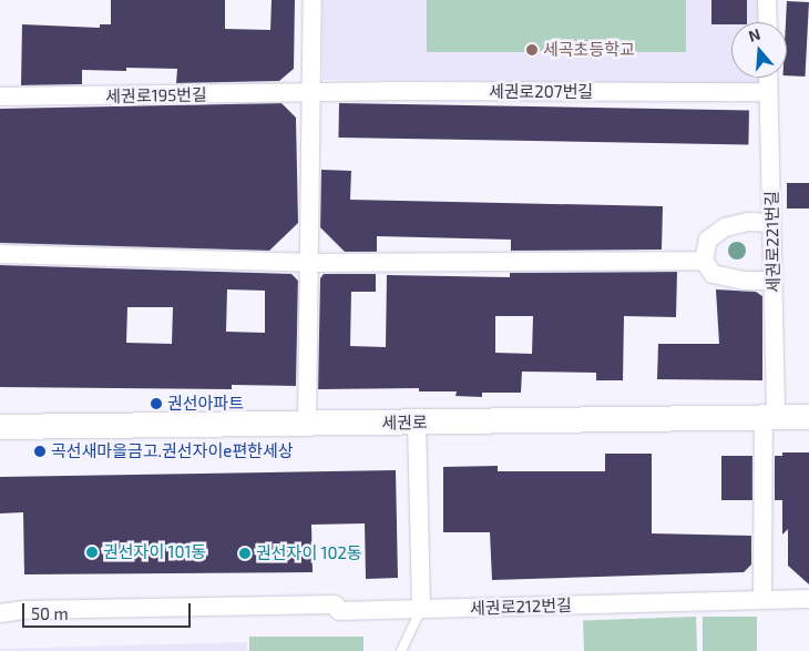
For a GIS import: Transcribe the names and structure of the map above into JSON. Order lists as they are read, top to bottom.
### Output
{
  "streets": {
    "street": [
      "세권로207번길",
      "세권로195번길",
      "세권로221번길",
      "세권로",
      "세권로212번길"
    ]
  },
  "crossings": [
    ["세권로207번길", "세권로195번길"],
    ["세권로207번길", "세권로221번길"],
    ["세권로221번길", "세권로"],
    ["세권로221번길", "세권로212번길"]
  ],
  "places": [
    "세곡초등학교",
    "권선아파트",
    "곡선새마을금고.권선자이e편한세상",
    "권선자이 101동",
    "권선자이 102동"
  ],
  "scale_bar": "50 m",
  "north": "top"
}
